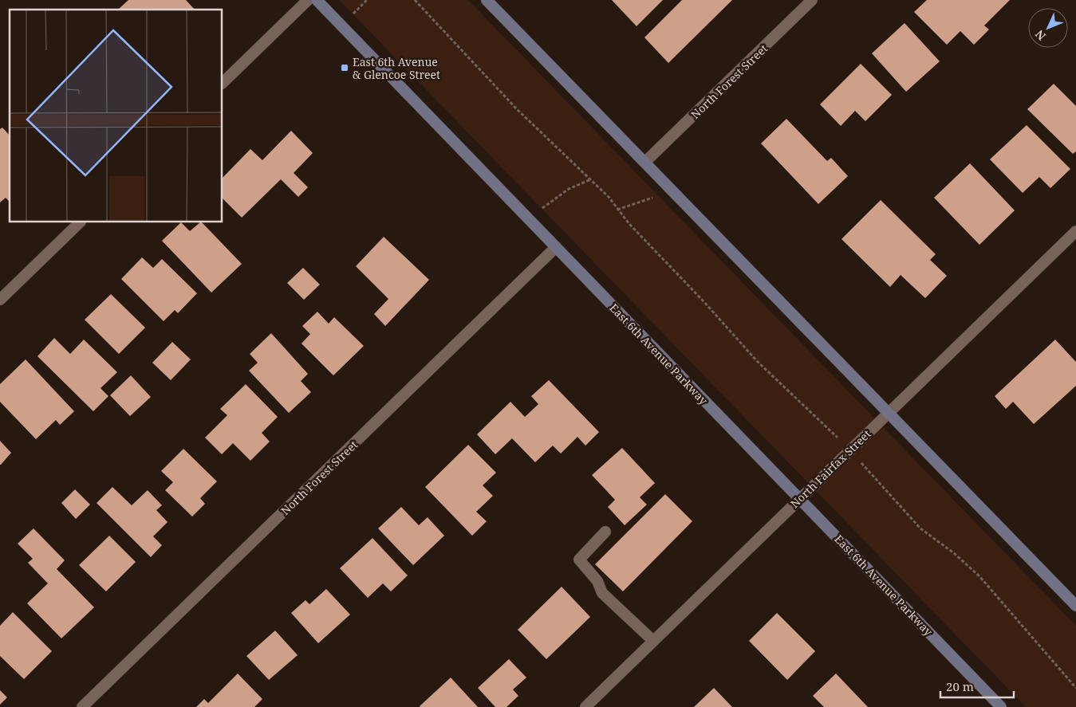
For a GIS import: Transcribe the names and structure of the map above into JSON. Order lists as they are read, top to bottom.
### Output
{
  "streets": {
    "main road": ["East 6th Avenue Parkway"],
    "street": ["North Forest Street", "North Fairfax Street"]
  },
  "crossings": [
    ["North Forest Street", "East 6th Avenue Parkway"],
    ["East 6th Avenue Parkway", "North Fairfax Street"]
  ],
  "places": {
    "transit": ["East 6th Avenue & Glencoe Street"]
  },
  "scale_bar": "20 m",
  "north": "bottom left"
}
